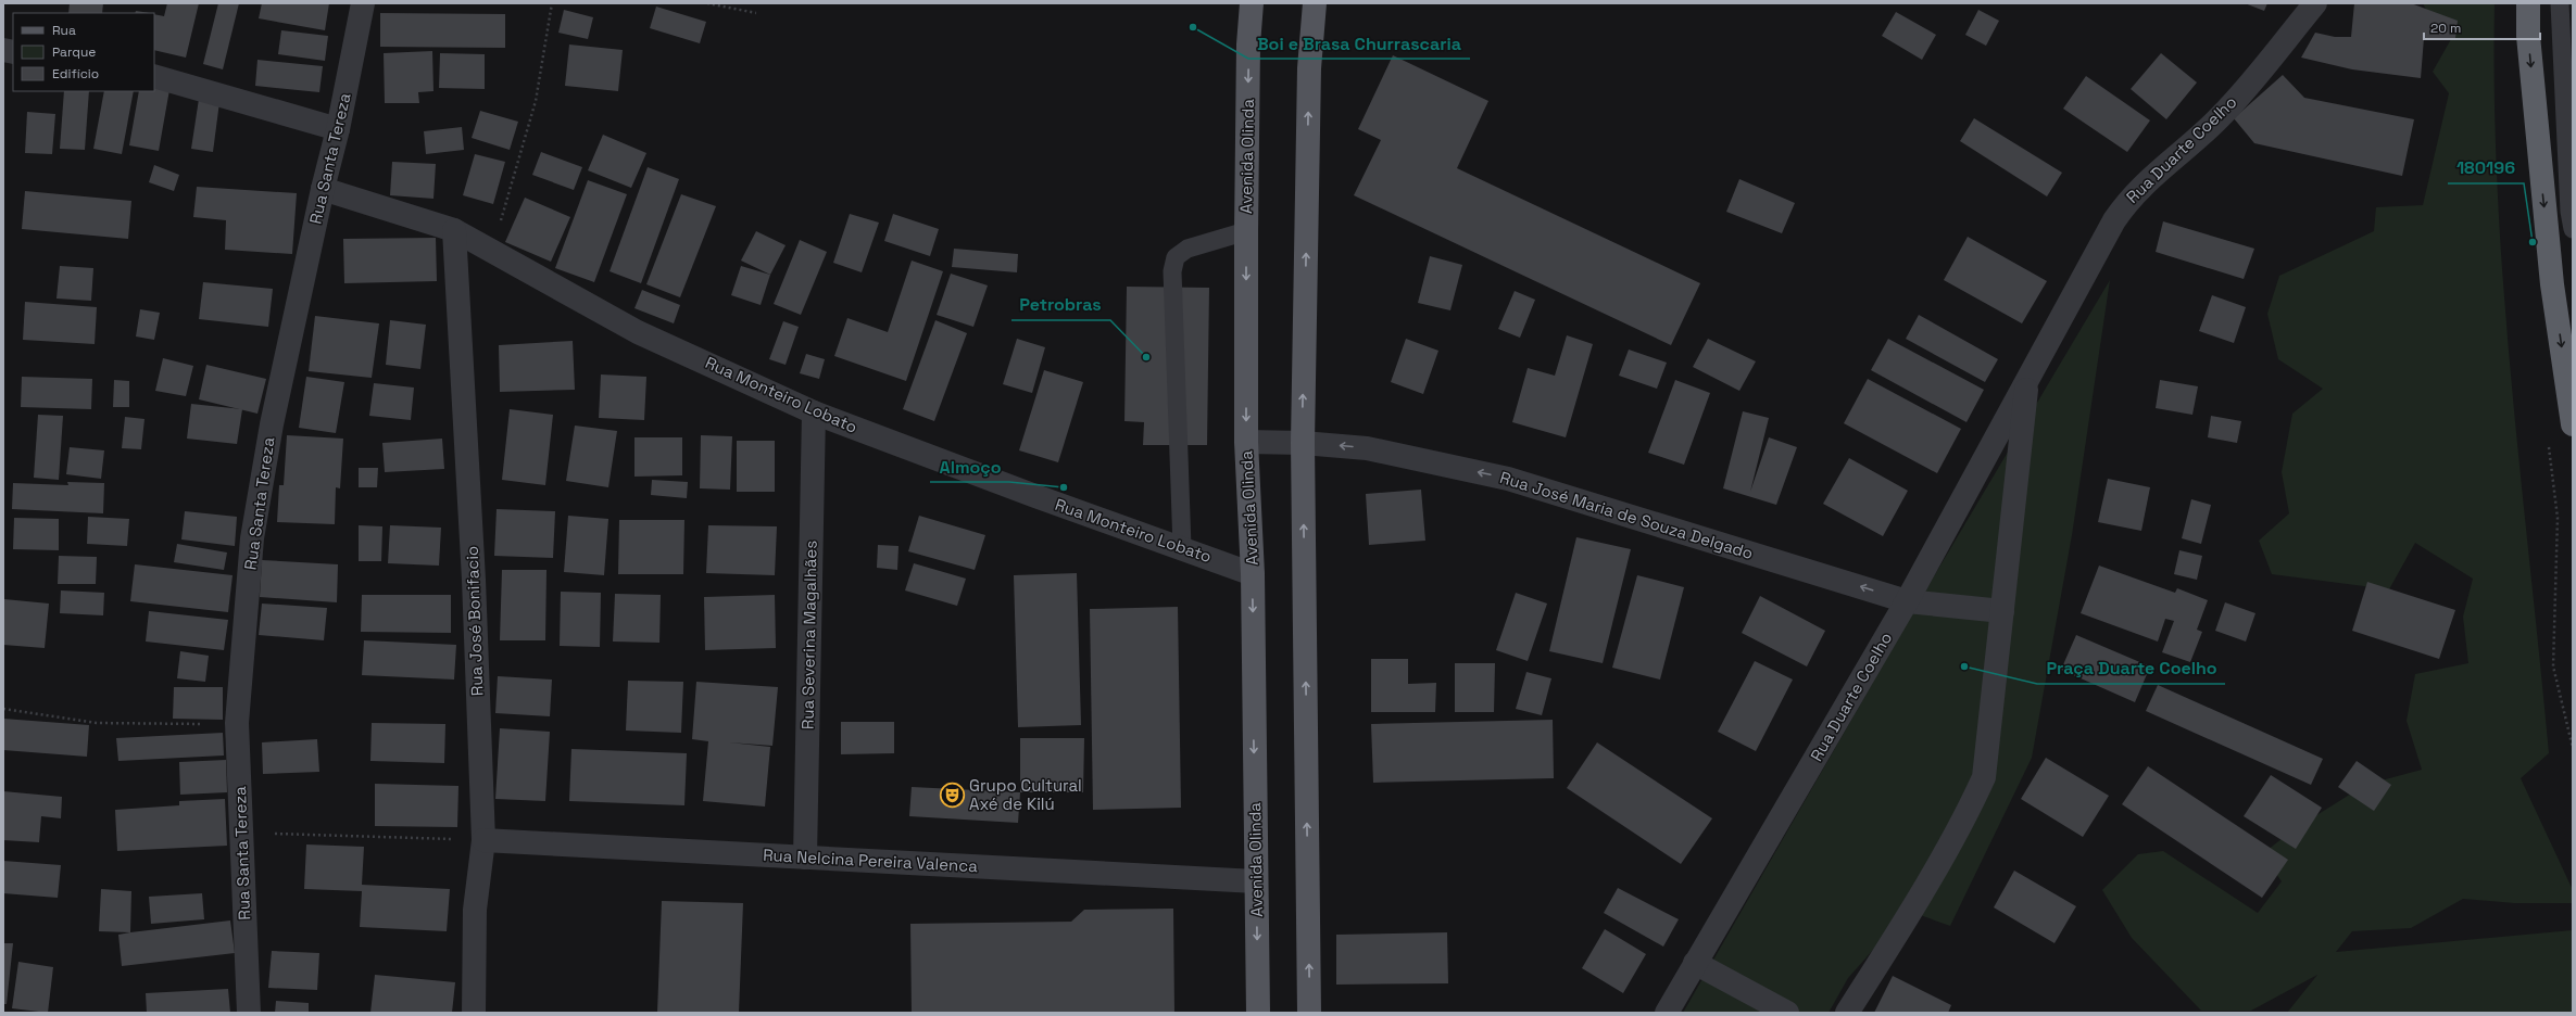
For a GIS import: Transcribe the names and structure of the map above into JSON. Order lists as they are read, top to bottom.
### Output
{
  "streets": {
    "main road": ["Avenida Olinda"],
    "street": [
      "Rua Duarte Coelho",
      "Rua Santa Tereza",
      "Rua Monteiro Lobato",
      "Rua José Maria de Souza Delgado",
      "Rua José Bonifacio",
      "Rua Severina Magalhães",
      "Rua Nelcina Pereira Valenca"
    ]
  },
  "crossings": [
    ["Rua Duarte Coelho", "Rua José Maria de Souza Delgado"],
    ["Avenida Olinda", "Rua Monteiro Lobato"],
    ["Avenida Olinda", "Rua José Maria de Souza Delgado"],
    ["Avenida Olinda", "Rua Nelcina Pereira Valenca"],
    ["Rua Santa Tereza", "Rua Monteiro Lobato"],
    ["Rua Monteiro Lobato", "Rua José Bonifacio"],
    ["Rua Monteiro Lobato", "Rua Severina Magalhães"],
    ["Rua José Bonifacio", "Rua Nelcina Pereira Valenca"],
    ["Rua Severina Magalhães", "Rua Nelcina Pereira Valenca"]
  ],
  "one_way": ["Rua José Maria de Souza Delgado"],
  "places": {
    "other": [
      "Boi e Brasa Churrascaria",
      "180196",
      "Petrobras",
      "Almoço",
      "Praça Duarte Coelho"
    ],
    "theatre": ["Grupo Cultural Axé de Kilú"]
  },
  "legend": ["Rua", "Parque", "Edifício"],
  "scale_bar": "20 m"
}
